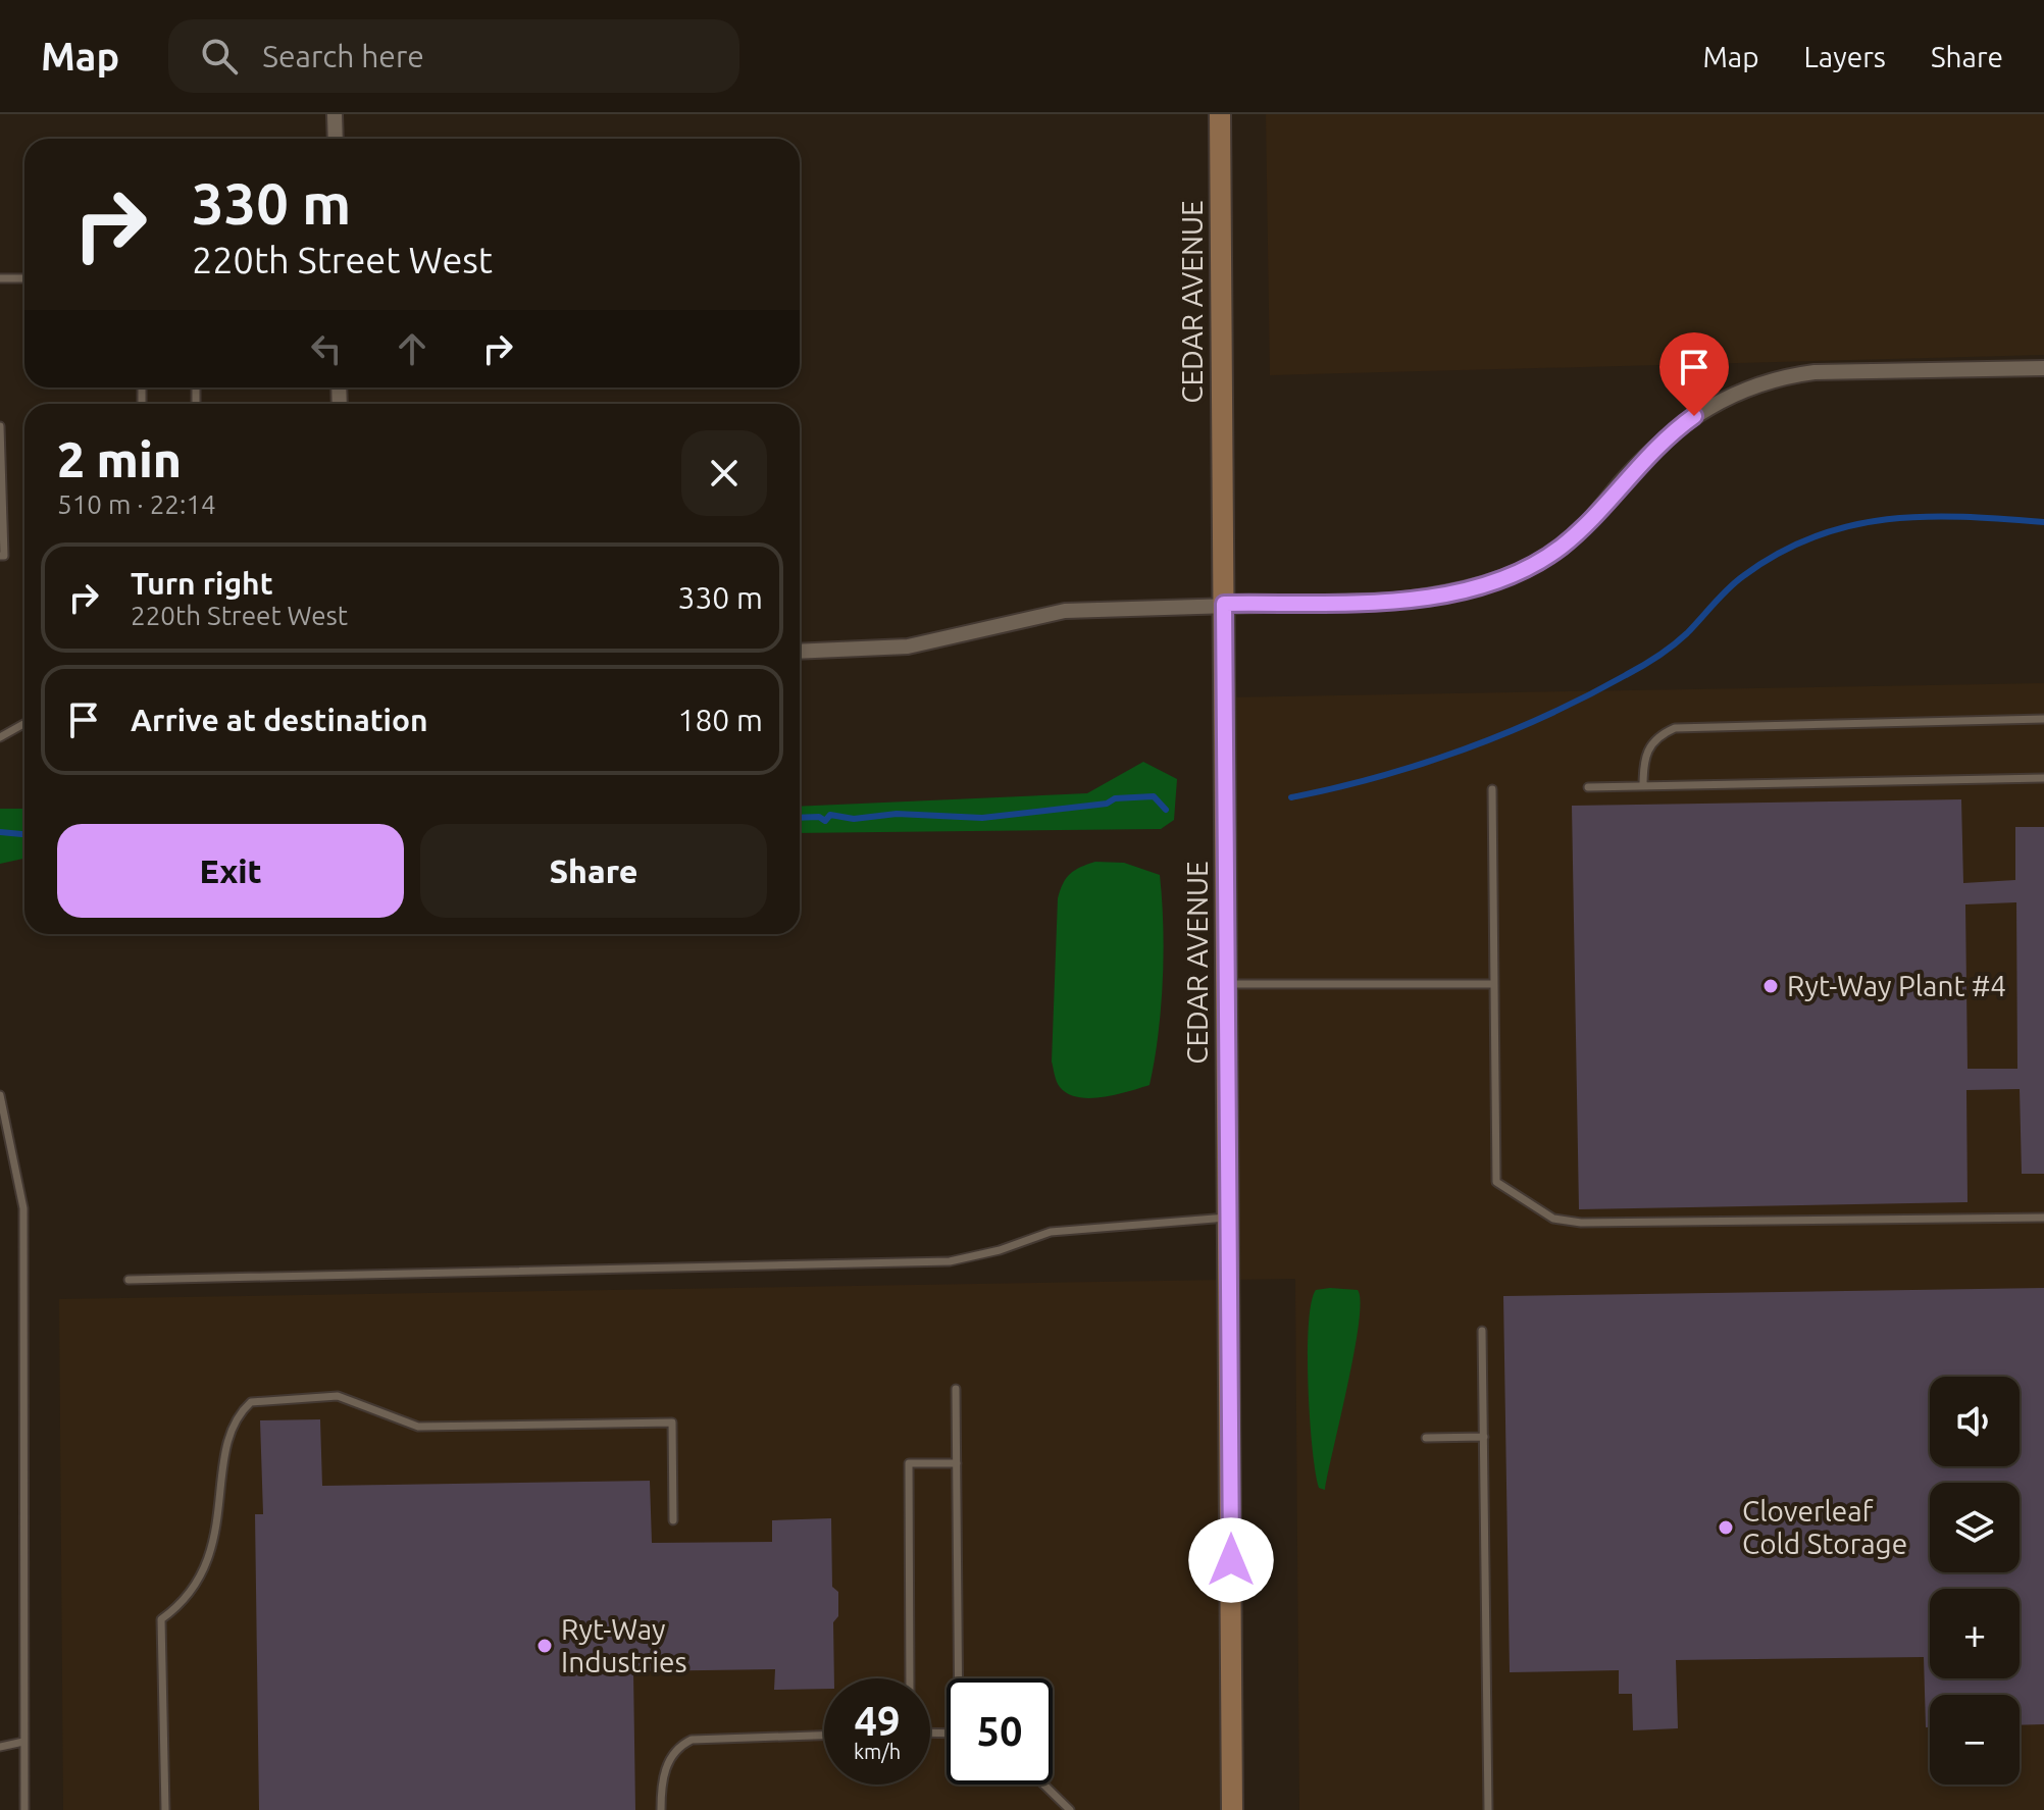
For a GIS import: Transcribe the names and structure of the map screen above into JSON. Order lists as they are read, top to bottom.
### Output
{
  "streets": {
    "main road": ["CEDAR AVENUE"]
  },
  "places": ["Ryt-Way Plant #4", "Cloverleaf Cold Storage", "Ryt-Way Industries"],
  "page": {
    "header": "Map",
    "search": "Search here",
    "nav": ["Map", "Layers", "Share"],
    "turn": ["330 m", "220th Street West"],
    "heading": ["2 min", "510 m · 22:14"],
    "list": [
      {
        "name": "Turn right",
        "note": "220th Street West",
        "value": "330 m"
      },
      {
        "name": "Arrive at destination",
        "value": "180 m"
      }
    ],
    "buttons": ["Exit", "Share"],
    "map_buttons": ["+", "−"],
    "speed": "49 km/h",
    "limit": "50"
  }
}
